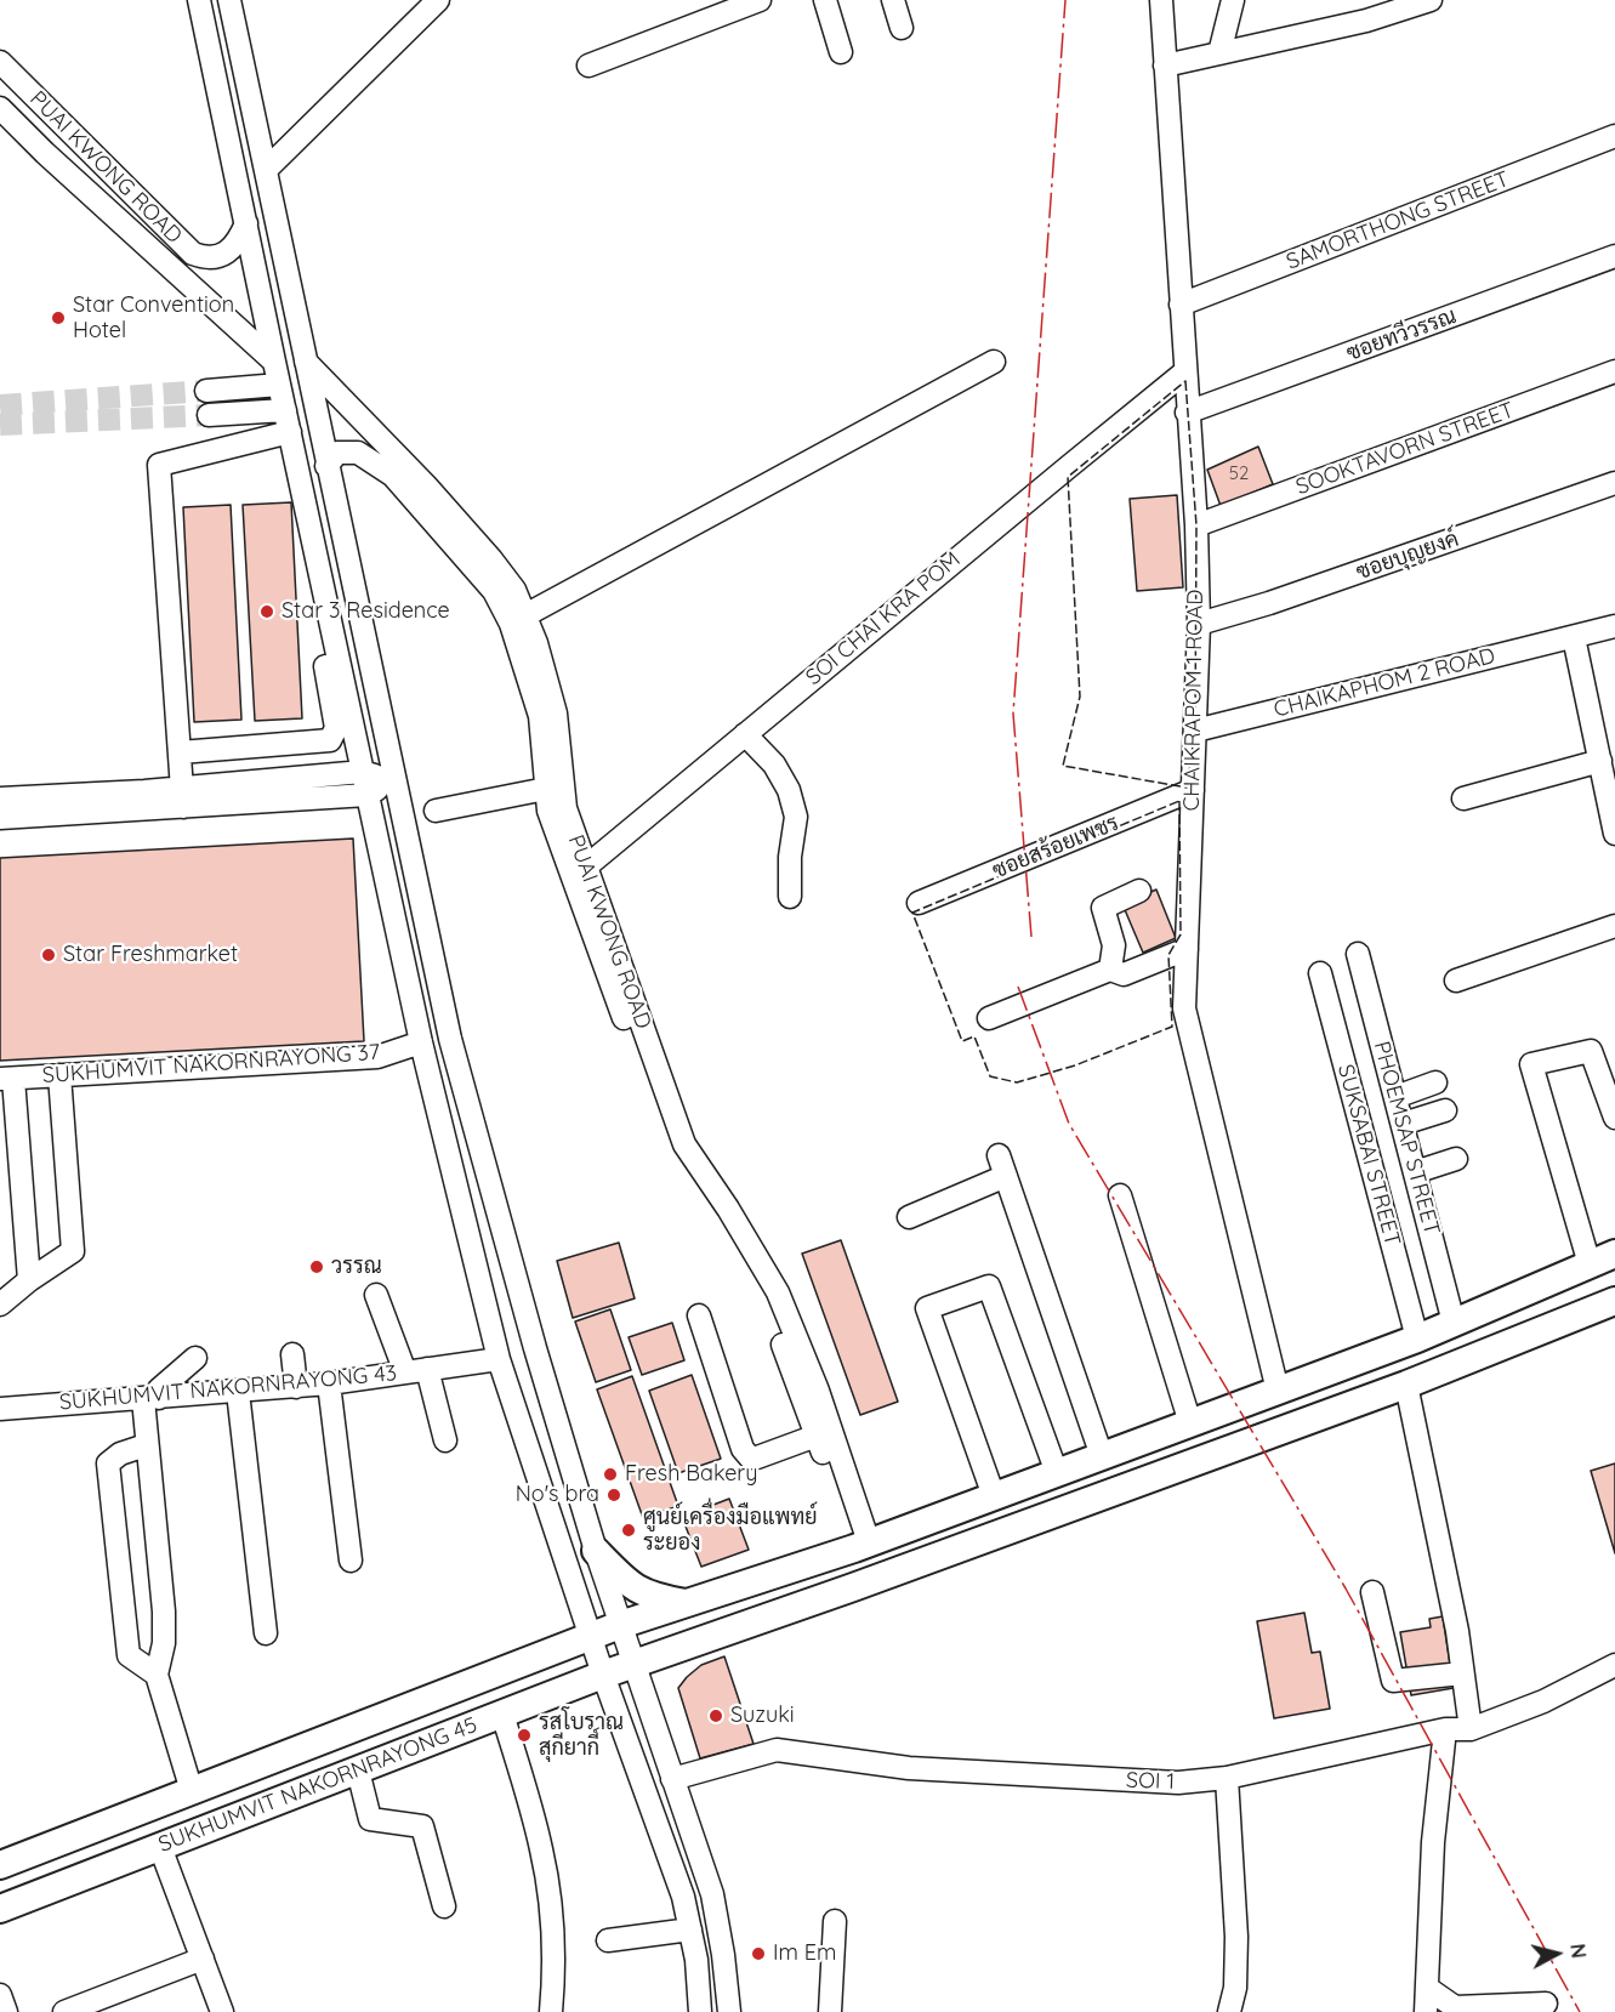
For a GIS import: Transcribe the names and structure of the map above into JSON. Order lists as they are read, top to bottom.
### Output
{
  "streets": {
    "main road": ["SUKHUMVIT NAKORNRAYONG 45"],
    "street": [
      "PUAI KWONG ROAD",
      "SAMORTHONG STREET",
      "ซอยทวีวรรณ",
      "SOOKTAVORN STREET",
      "ซอยบุญยงค์",
      "SOI CHAI KRA POM",
      "CHAIKAPHOM 2 ROAD",
      "CHAIKRAPOM 1 ROAD",
      "ซอยสร้อยเพชร",
      "SUKHUMVIT NAKORNRAYONG 37",
      "PHOEMSAP STREET",
      "SUKSABAI STREET",
      "SUKHUMVIT NAKORNRAYONG 43",
      "SOI 1"
    ]
  },
  "crossings": [
    ["PUAI KWONG ROAD", "SOI CHAI KRA POM"],
    ["PUAI KWONG ROAD", "SUKHUMVIT NAKORNRAYONG 45"],
    ["SAMORTHONG STREET", "CHAIKRAPOM 1 ROAD"],
    ["ซอยทวีวรรณ", "CHAIKRAPOM 1 ROAD"],
    ["SOOKTAVORN STREET", "CHAIKRAPOM 1 ROAD"],
    ["ซอยบุญยงค์", "CHAIKRAPOM 1 ROAD"],
    ["SOI CHAI KRA POM", "CHAIKRAPOM 1 ROAD"],
    ["CHAIKAPHOM 2 ROAD", "CHAIKRAPOM 1 ROAD"],
    ["CHAIKRAPOM 1 ROAD", "ซอยสร้อยเพชร"],
    ["CHAIKRAPOM 1 ROAD", "SUKHUMVIT NAKORNRAYONG 45"],
    ["PHOEMSAP STREET", "SUKHUMVIT NAKORNRAYONG 45"],
    ["SUKSABAI STREET", "SUKHUMVIT NAKORNRAYONG 45"]
  ],
  "places": [
    "Star Convention Hotel",
    "Star 3 Residence",
    "Star Freshmarket",
    "วรรณ",
    "Fresh Bakery",
    "No's bra",
    "ศูนย์เครื่องมือแพทย์ ระยอง",
    "Suzuki",
    "รสโบราณ สุกียากี์",
    "Im Em"
  ],
  "house_numbers": ["52"],
  "north": "right"
}
